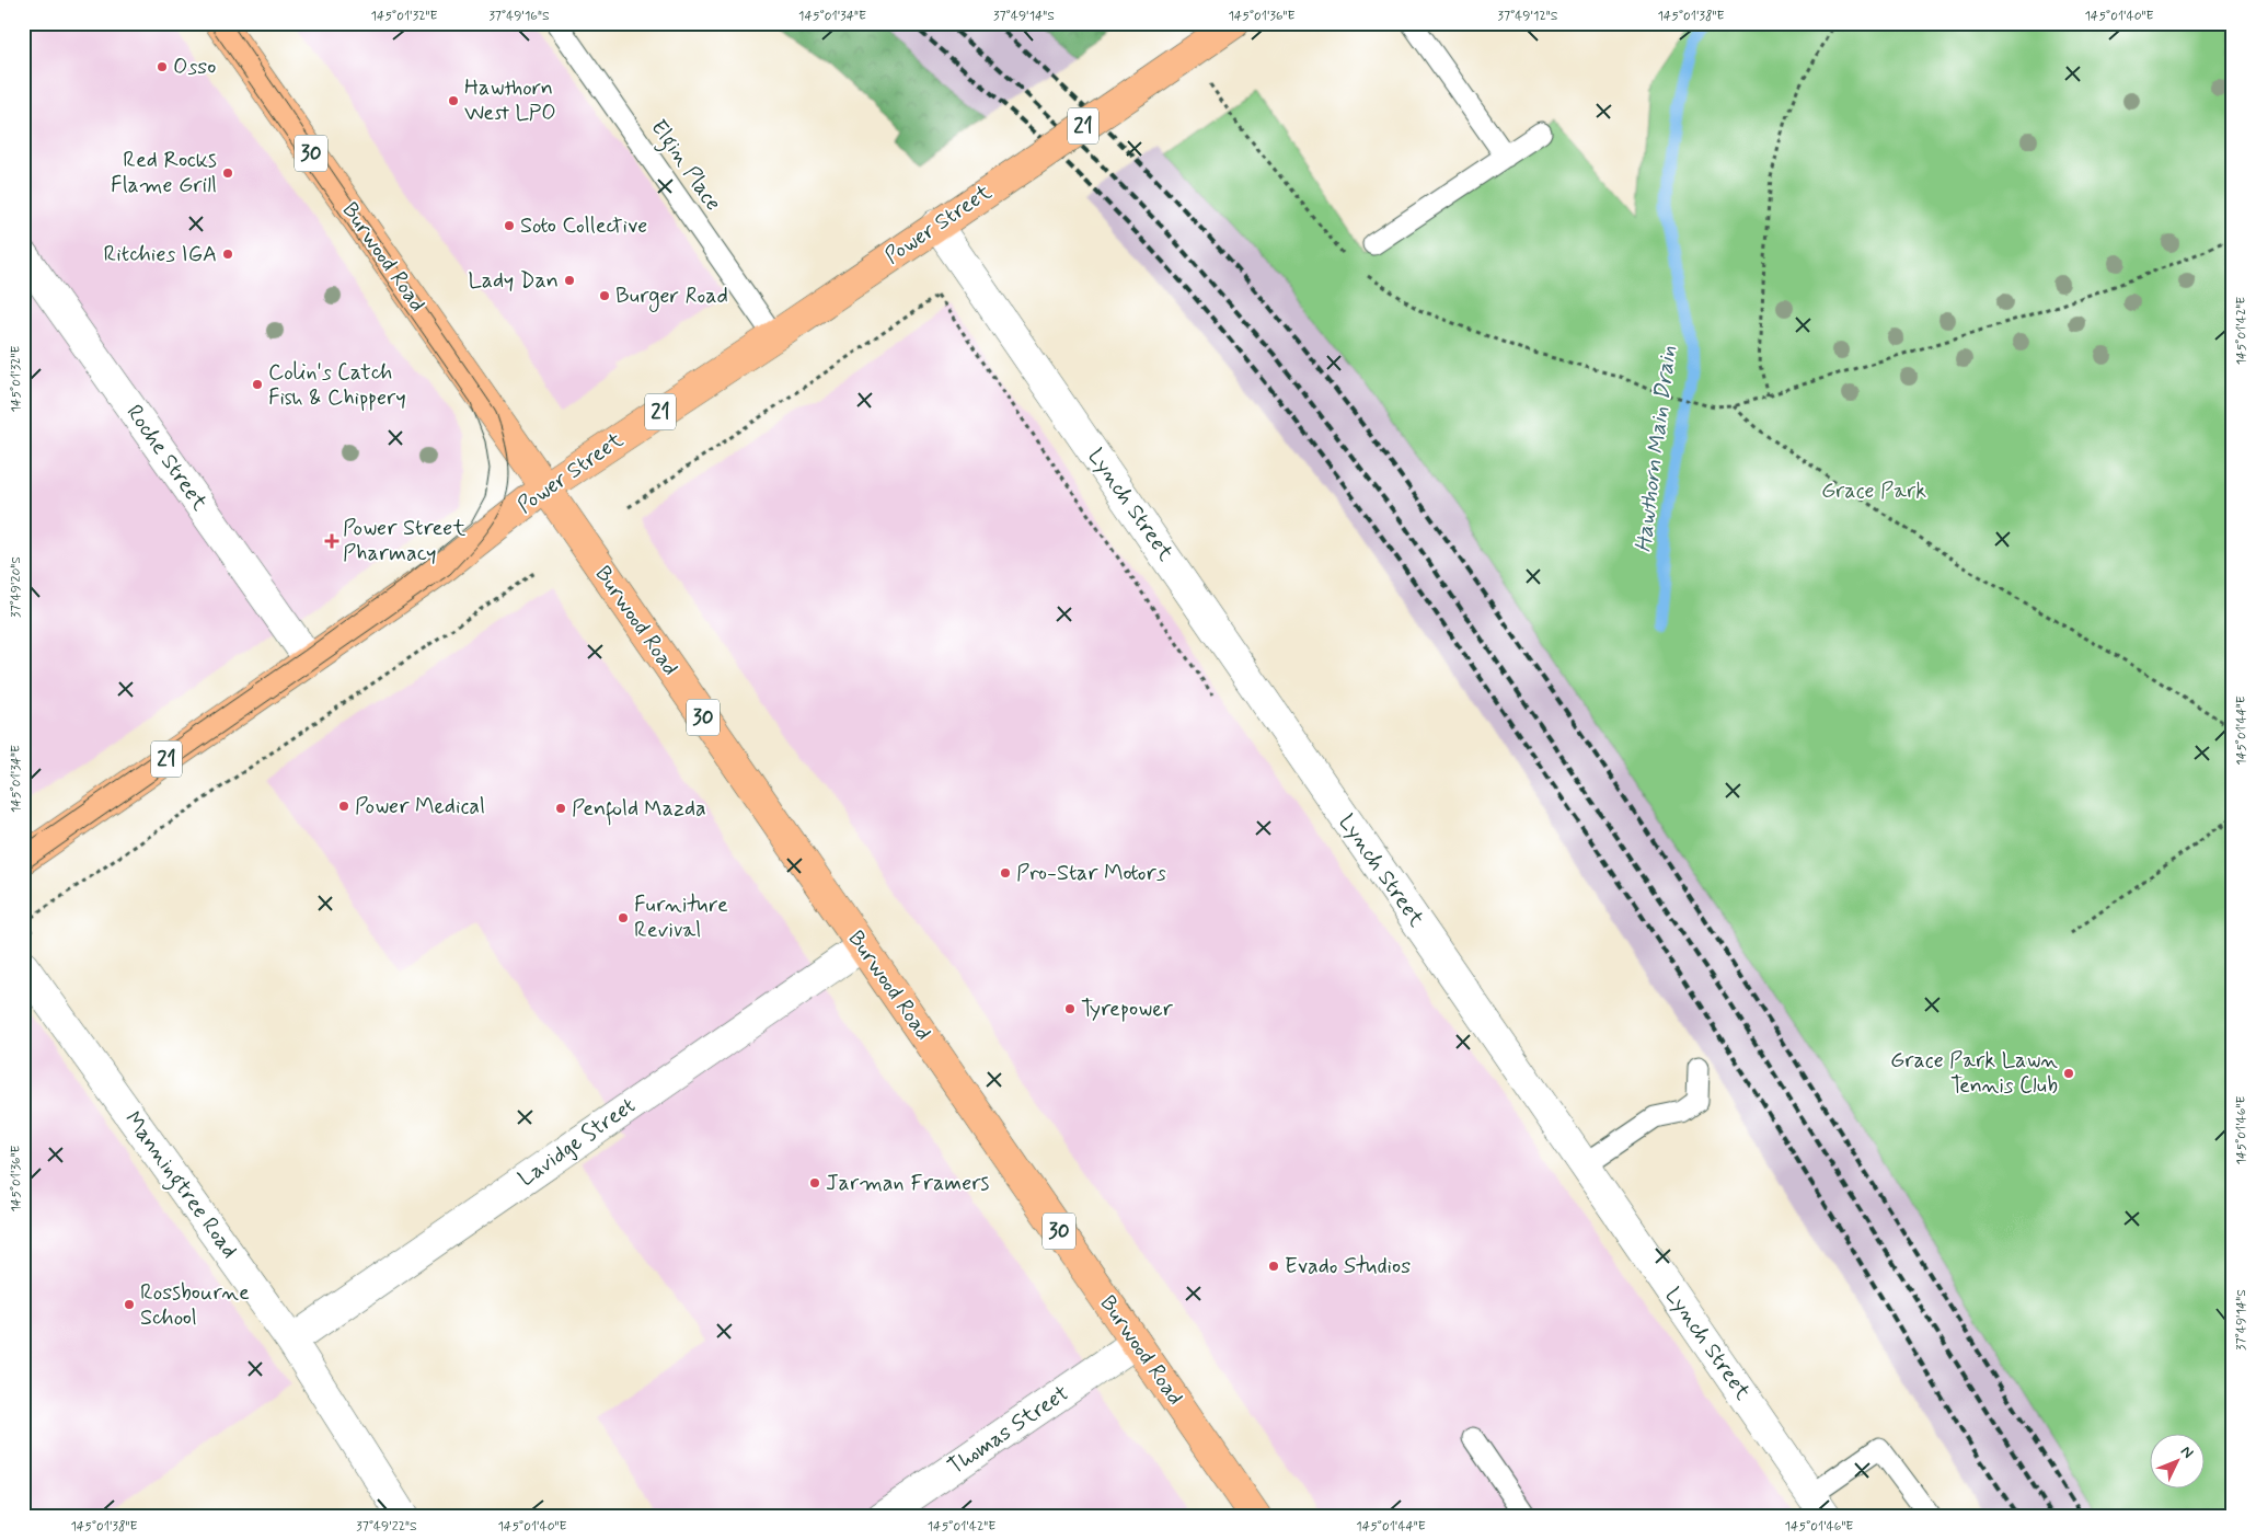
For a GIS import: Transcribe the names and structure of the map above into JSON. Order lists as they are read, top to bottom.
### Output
{
  "streets": {
    "main road": [
      "21",
      "30",
      "Power Street",
      "Burwood Road"
    ],
    "street": [
      "Roche Street",
      "Lynch Street",
      "Lavidge Street",
      "Manningtree Road",
      "Thomas Street"
    ],
    "lane": ["Elgin Place"]
  },
  "crossings": [
    ["Elgin Place", "Power Street"],
    ["Power Street", "Burwood Road"],
    ["Power Street", "Roche Street"],
    ["Power Street", "Lynch Street"],
    ["Burwood Road", "Lavidge Street"],
    ["Burwood Road", "Thomas Street"],
    ["Lavidge Street", "Manningtree Road"]
  ],
  "water": ["Hawthorn Main Drain"],
  "parks": ["Grace Park"],
  "places": {
    "other": [
      "Osso",
      "Hawthorn West LPO",
      "Red Rocks Flame Grill",
      "Soto Collective",
      "Ritchies IGA",
      "Lady Dan",
      "Burger Road",
      "Colin's Catch Fish & Chippery",
      "Power Medical",
      "Penfold Mazda",
      "Pro-Star Motors",
      "Furniture Revival",
      "Tyrepower",
      "Grace Park Lawn Tennis Club",
      "Jarman Framers",
      "Evado Studios",
      "Rossbourne School"
    ],
    "health": ["Power Street Pharmacy"]
  },
  "north": "top right",
  "coordinates": [
    "145°01'32\"E",
    "37°49'16\"S",
    "145°01'34\"E",
    "37°49'14\"S",
    "145°01'36\"E",
    "37°49'12\"S",
    "145°01'38\"E",
    "145°01'40\"E",
    "145°01'42\"E",
    "37°49'20\"S",
    "145°01'44\"E",
    "145°01'46\"E",
    "37°49'22\"S"
  ]
}
